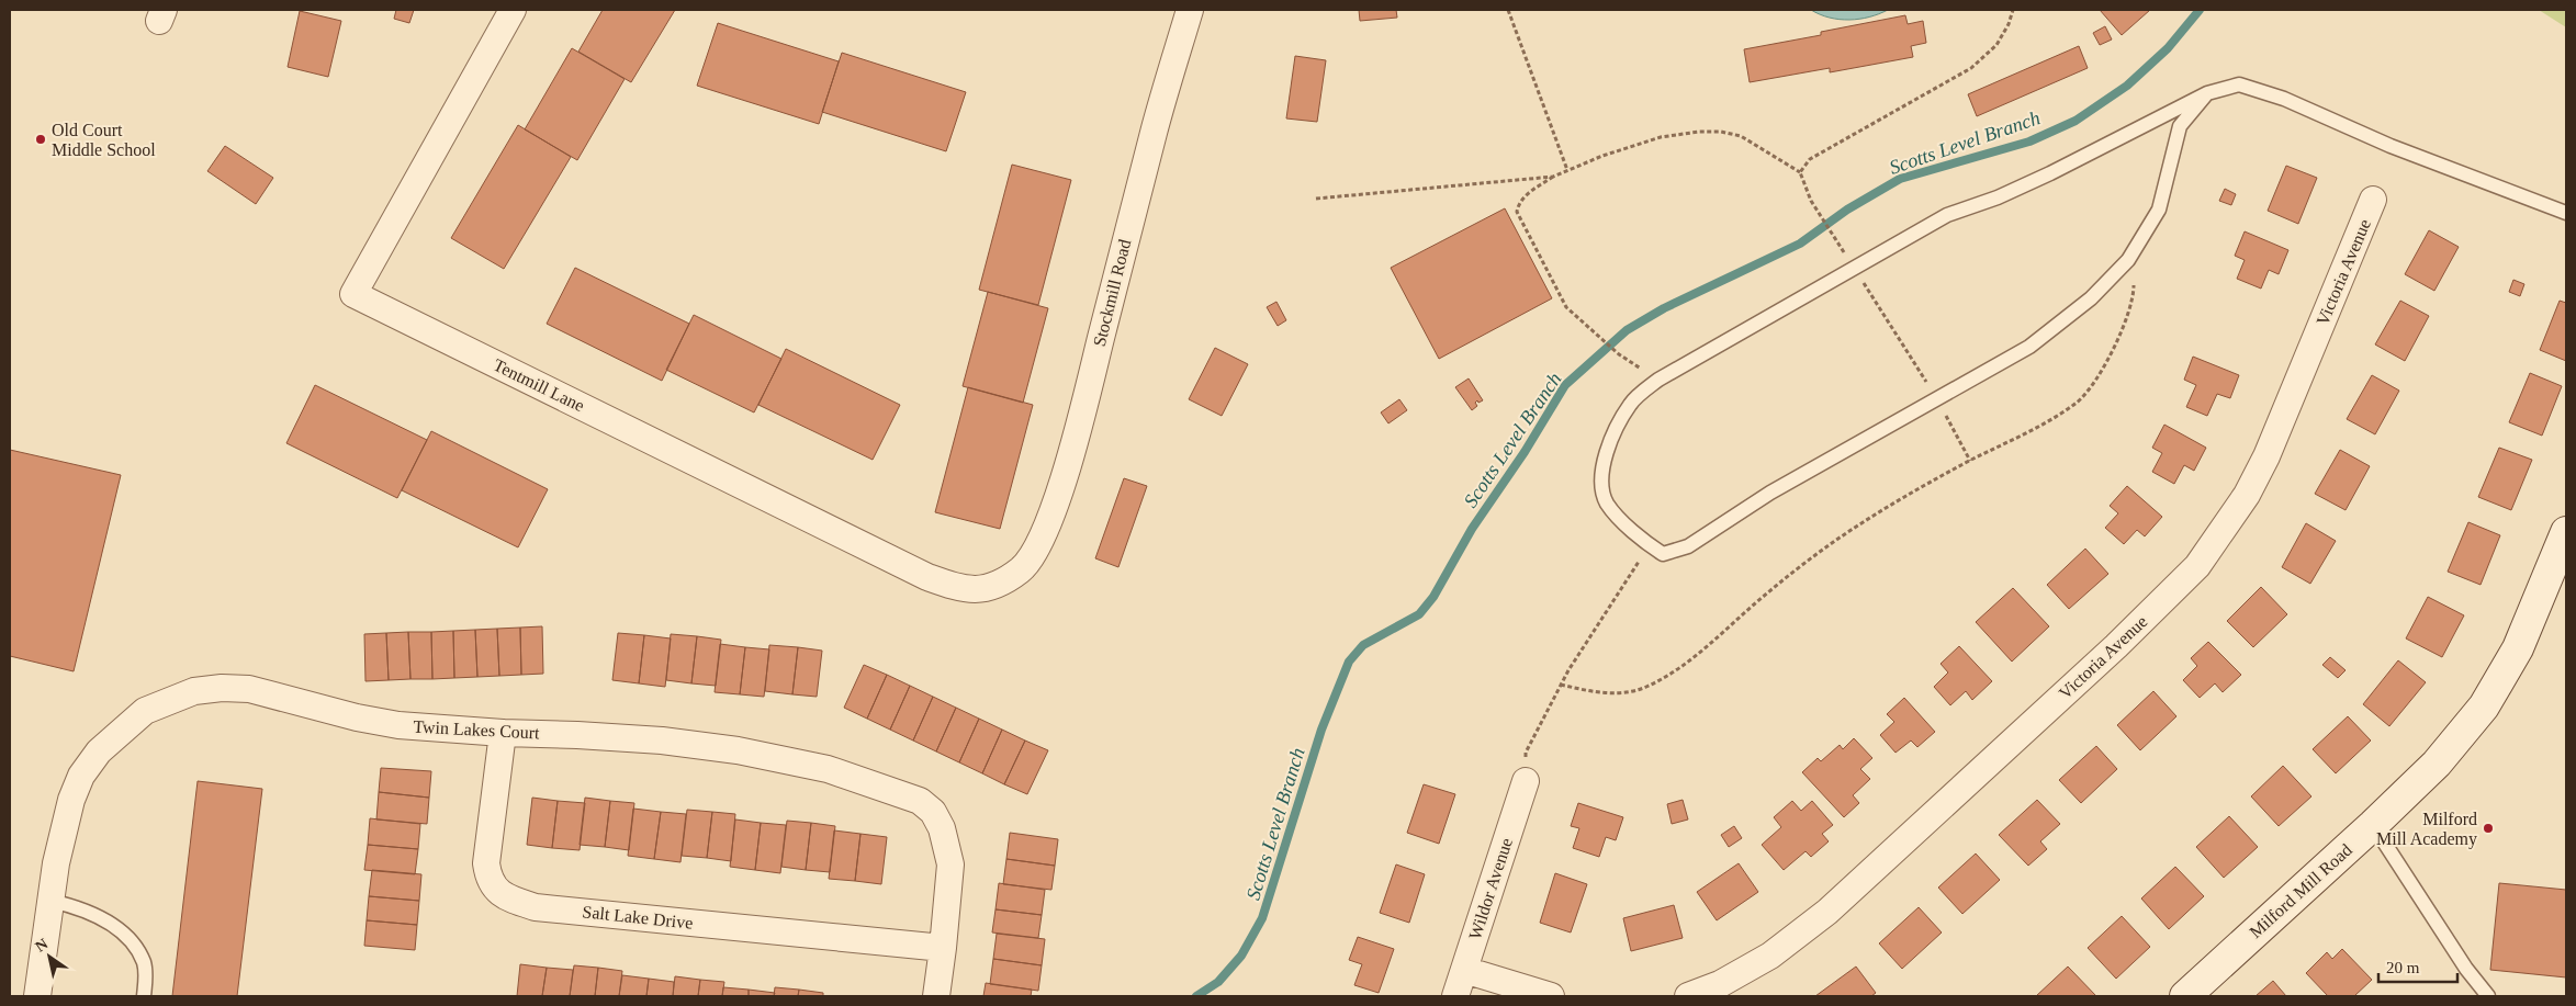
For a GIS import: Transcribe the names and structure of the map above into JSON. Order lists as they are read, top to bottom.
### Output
{
  "streets": {
    "main road": ["Milford Mill Road"],
    "street": [
      "Victoria Avenue",
      "Stockmill Road",
      "Tentmill Lane",
      "Twin Lakes Court",
      "Wildor Avenue",
      "Salt Lake Drive"
    ]
  },
  "crossings": [
    ["Stockmill Road", "Tentmill Lane"],
    ["Twin Lakes Court", "Salt Lake Drive"]
  ],
  "water": ["Scotts Level Branch"],
  "places": ["Old Court Middle School", "Milford Mill Academy"],
  "scale_bar": "20 m",
  "north": "top left"
}
